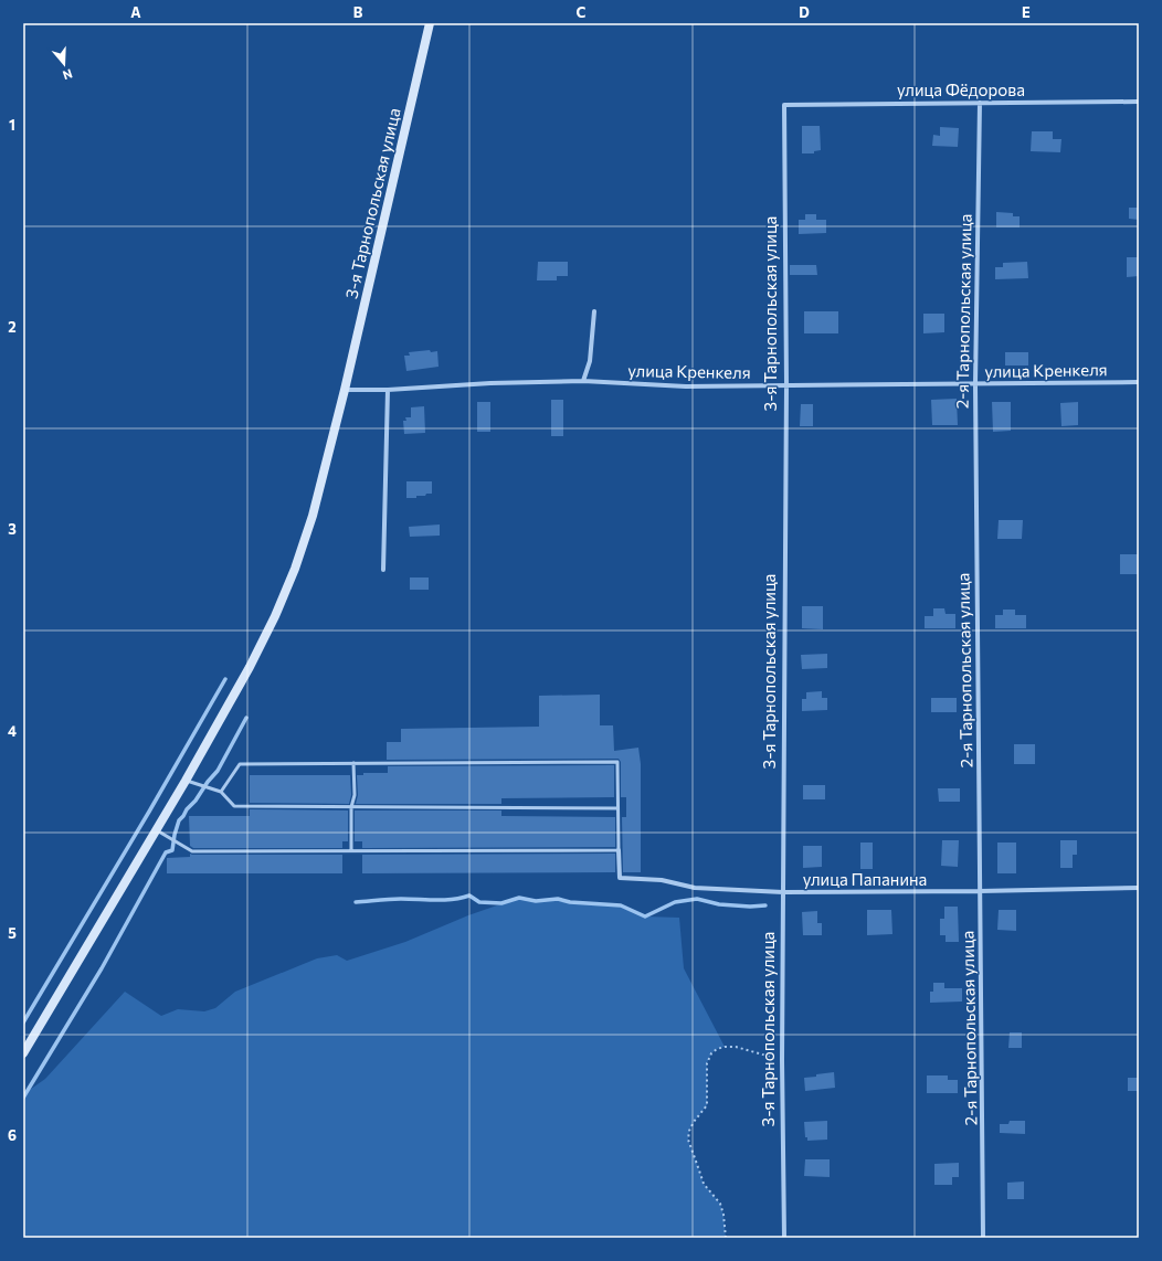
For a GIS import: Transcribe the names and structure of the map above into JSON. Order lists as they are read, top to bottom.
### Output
{
  "streets": {
    "street": [
      "улица Фёдорова",
      "3-я Тарнопольская улица",
      "2-я Тарнопольская улица",
      "улица Кренкеля",
      "улица Папанина"
    ]
  },
  "crossings": [
    ["улица Фёдорова", "3-я Тарнопольская улица"],
    ["улица Фёдорова", "2-я Тарнопольская улица"],
    ["3-я Тарнопольская улица", "улица Кренкеля"],
    ["3-я Тарнопольская улица", "улица Папанина"],
    ["2-я Тарнопольская улица", "улица Кренкеля"],
    ["2-я Тарнопольская улица", "улица Папанина"]
  ],
  "north": "bottom",
  "grid": {
    "columns": [
      "A",
      "B",
      "C",
      "D",
      "E"
    ],
    "rows": [
      "1",
      "2",
      "3",
      "4",
      "5",
      "6"
    ]
  }
}
